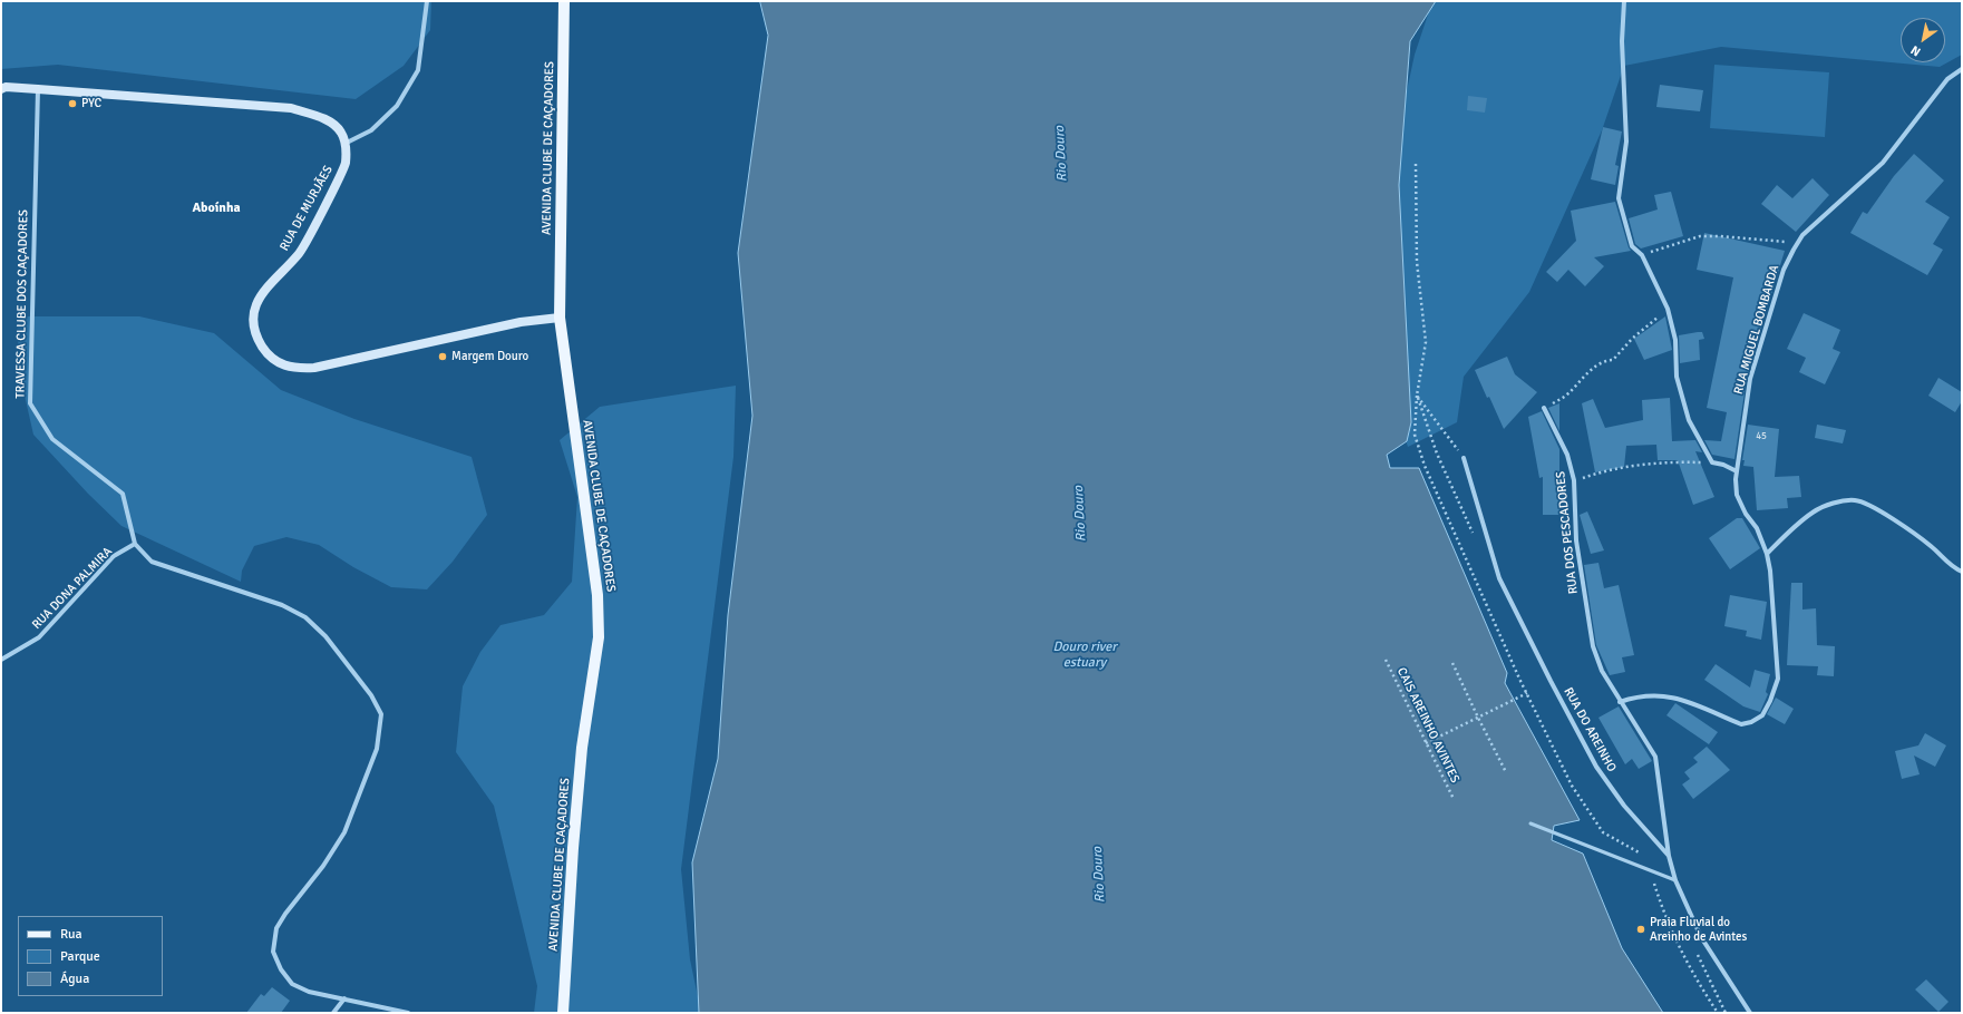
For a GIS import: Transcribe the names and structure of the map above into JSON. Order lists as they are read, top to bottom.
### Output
{
  "streets": {
    "main road": ["AVENIDA CLUBE DE CAÇADORES", "RUA DE MURJÃES"],
    "street": [
      "TRAVESSA CLUBE DOS CAÇADORES",
      "RUA MIGUEL BOMBARDA",
      "RUA DOS PESCADORES",
      "RUA DONA PALMIRA",
      "RUA DO AREINHO"
    ],
    "path": ["CAIS AREINHO AVINTES"]
  },
  "crossings": [
    ["AVENIDA CLUBE DE CAÇADORES", "RUA DE MURJÃES"],
    ["TRAVESSA CLUBE DOS CAÇADORES", "RUA DONA PALMIRA"],
    ["RUA MIGUEL BOMBARDA", "RUA DOS PESCADORES"],
    ["RUA DOS PESCADORES", "RUA DO AREINHO"]
  ],
  "districts": ["Aboínha"],
  "water": ["Rio Douro", "Douro river estuary"],
  "places": ["PYC", "Margem Douro", "Praia Fluvial do Areinho de Avintes"],
  "house_numbers": ["45"],
  "legend": ["Rua", "Parque", "Água"],
  "north": "bottom left"
}
